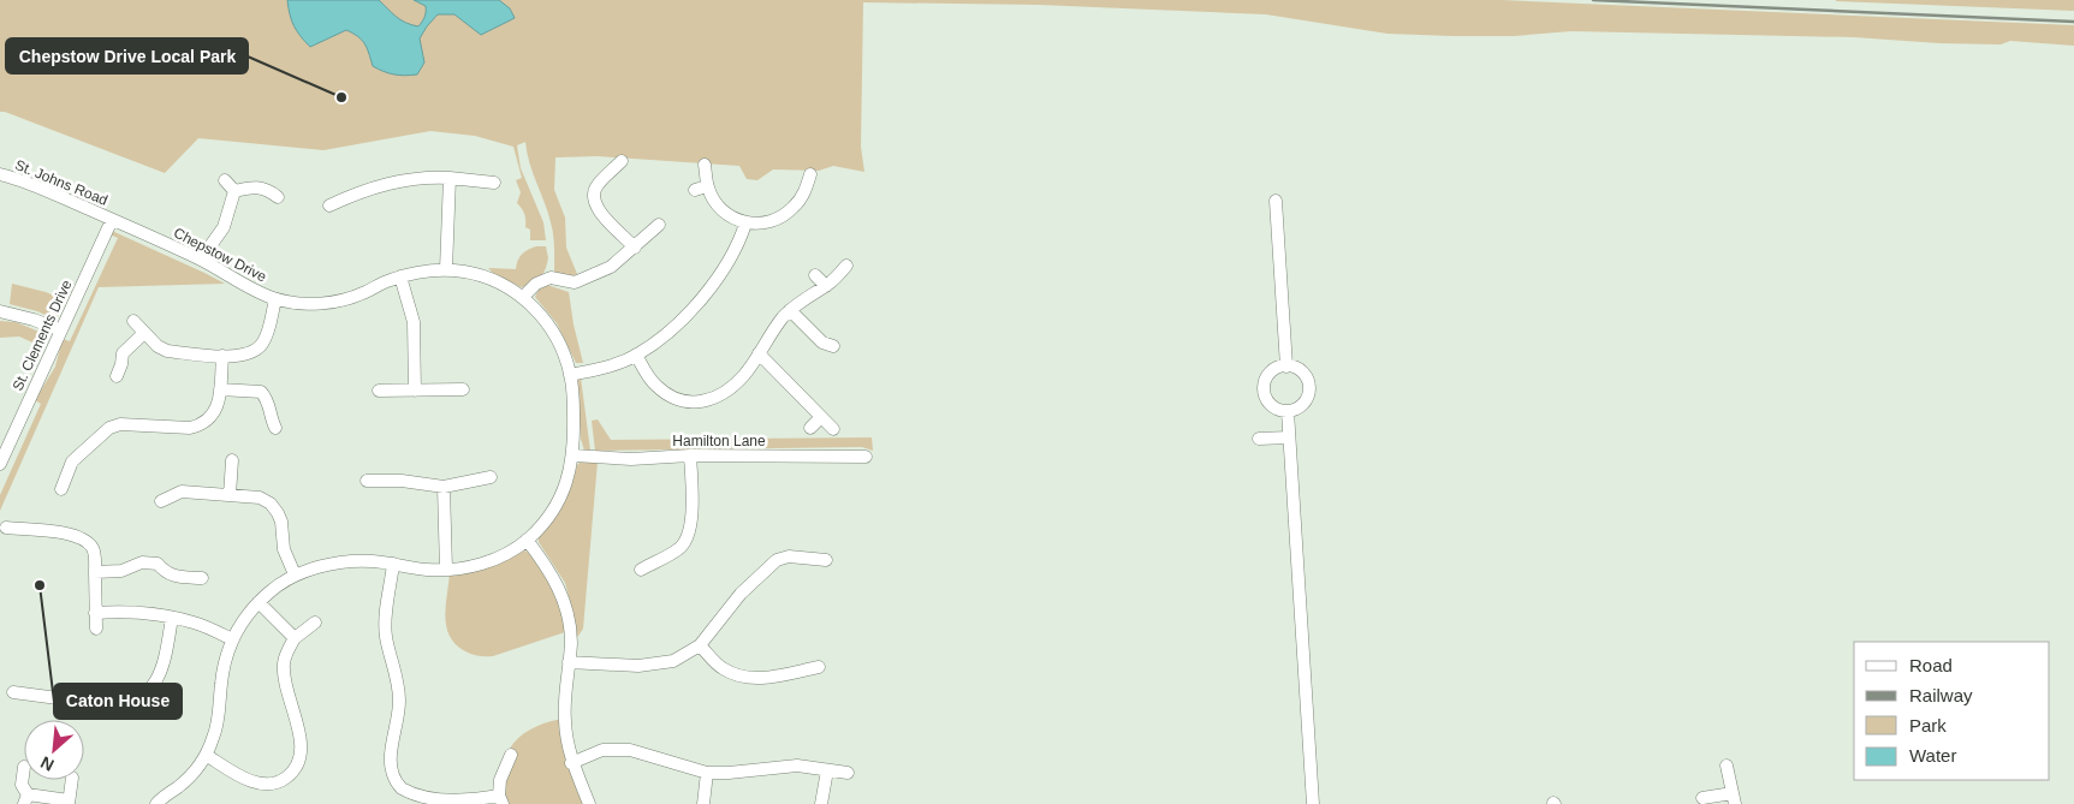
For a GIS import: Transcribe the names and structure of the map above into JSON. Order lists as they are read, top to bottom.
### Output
{
  "streets": {
    "street": [
      "St. Johns Road",
      "Chepstow Drive",
      "St. Clements Drive",
      "Hamilton Lane"
    ]
  },
  "crossings": [
    ["St. Johns Road", "Chepstow Drive"],
    ["St. Johns Road", "St. Clements Drive"],
    ["Chepstow Drive", "St. Clements Drive"],
    ["Chepstow Drive", "Hamilton Lane"]
  ],
  "places": ["Chepstow Drive Local Park", "Caton House"],
  "legend": [
    "Road",
    "Railway",
    "Park",
    "Water"
  ],
  "north": "bottom left"
}
